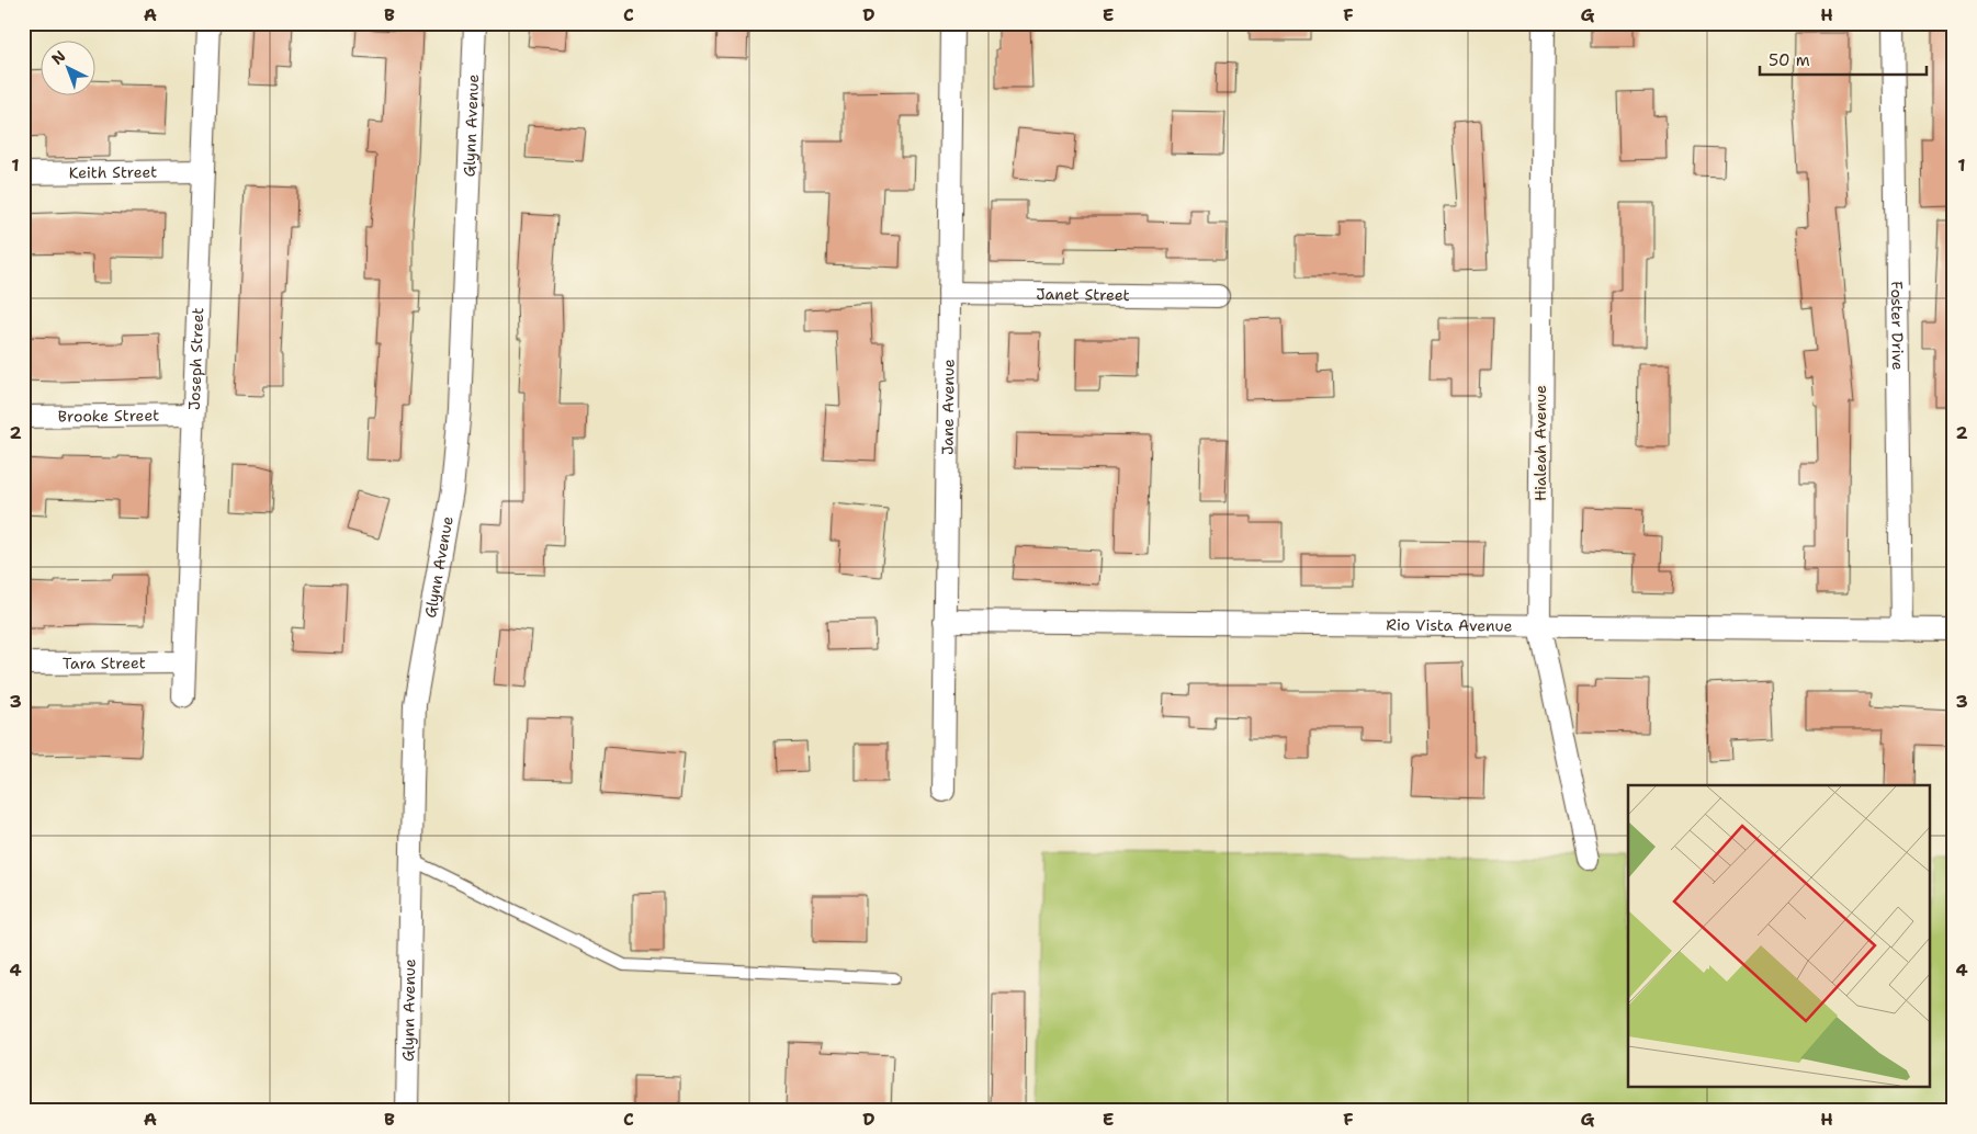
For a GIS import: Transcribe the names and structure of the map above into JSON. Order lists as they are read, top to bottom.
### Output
{
  "streets": {
    "street": [
      "Glynn Avenue",
      "Keith Street",
      "Janet Street",
      "Foster Drive",
      "Joseph Street",
      "Jane Avenue",
      "Brooke Street",
      "Hialeah Avenue",
      "Rio Vista Avenue",
      "Tara Street"
    ]
  },
  "crossings": [
    ["Keith Street", "Joseph Street"],
    ["Janet Street", "Jane Avenue"],
    ["Foster Drive", "Rio Vista Avenue"],
    ["Joseph Street", "Brooke Street"],
    ["Joseph Street", "Tara Street"],
    ["Jane Avenue", "Rio Vista Avenue"],
    ["Hialeah Avenue", "Rio Vista Avenue"]
  ],
  "scale_bar": "50 m",
  "north": "top left",
  "grid": {
    "columns": [
      "A",
      "B",
      "C",
      "D",
      "E",
      "F",
      "G",
      "H"
    ],
    "rows": [
      "1",
      "2",
      "3",
      "4"
    ]
  }
}
